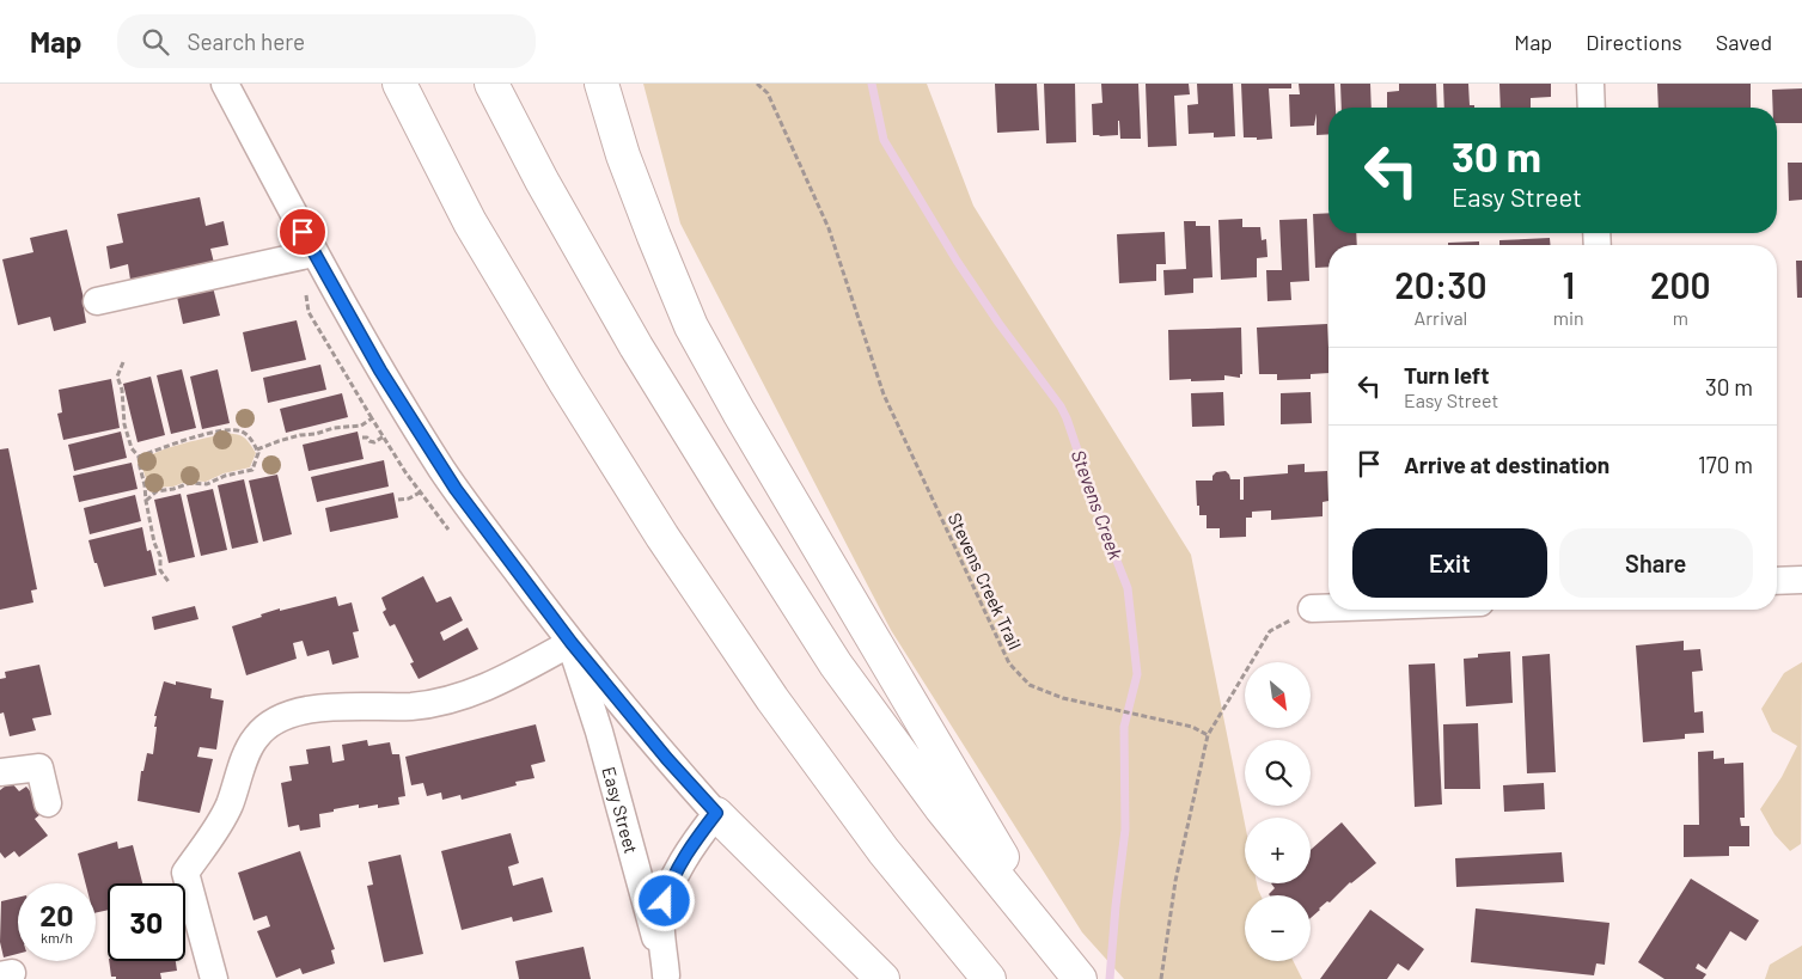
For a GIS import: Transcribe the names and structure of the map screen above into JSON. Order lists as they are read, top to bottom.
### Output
{
  "streets": {
    "street": ["Easy Street"],
    "path": ["Stevens Creek Trail"]
  },
  "water": ["Stevens Creek"],
  "north": "bottom right",
  "page": {
    "header": "Map",
    "search": "Search here",
    "nav": ["Map", "Directions", "Saved"],
    "turn": ["30 m", "Easy Street"],
    "eta": [
      "20:30",
      "Arrival",
      "1",
      "min",
      "200",
      "m"
    ],
    "list": [
      {
        "name": "Turn left",
        "note": "Easy Street",
        "value": "30 m"
      },
      {
        "name": "Arrive at destination",
        "value": "170 m"
      }
    ],
    "buttons": ["Exit", "Share"],
    "map_buttons": ["+", "−"],
    "speed": "20 km/h",
    "limit": "30"
  }
}
